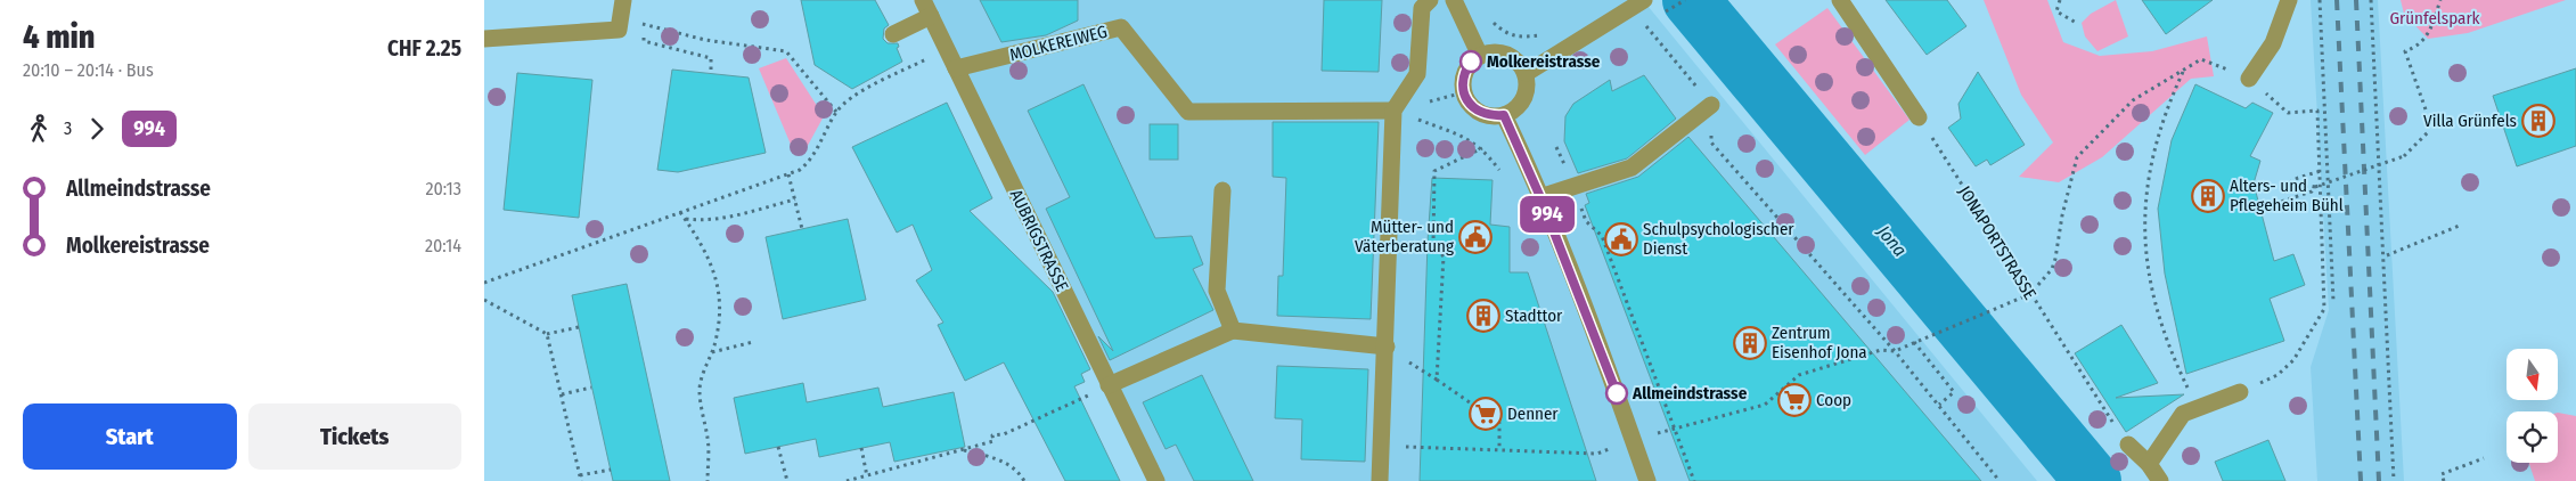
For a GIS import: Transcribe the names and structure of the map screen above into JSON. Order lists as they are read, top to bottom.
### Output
{
  "streets": {
    "street": ["MOLKEREIWEG", "AUBRIGSTRASSE"],
    "path": ["JONAPORTSTRASSE"]
  },
  "crossings": [
    ["MOLKEREIWEG", "AUBRIGSTRASSE"]
  ],
  "water": ["Jona"],
  "parks": ["Grünfelspark"],
  "places": {
    "other": ["Molkereistrasse", "Allmeindstrasse"],
    "building": [
      "Villa Grünfels",
      "Alters- und Pflegeheim Bühl",
      "Stadttor",
      "Zentrum Eisenhof Jona"
    ],
    "public building": ["Mütter- und Väterberatung", "Schulpsychologischer Dienst"],
    "supermarket": ["Coop", "Denner"]
  },
  "lines": ["bus line 994"],
  "north": "bottom",
  "page": {
    "heading": ["4 min", "20:10 – 20:14 · Bus", "CHF 2.25"],
    "on_map": "994",
    "legs": ["3", "994"],
    "list": [
      {
        "name": "Allmeindstrasse",
        "value": "20:13"
      },
      {
        "name": "Molkereistrasse",
        "value": "20:14"
      }
    ],
    "buttons": ["Start", "Tickets"]
  }
}
